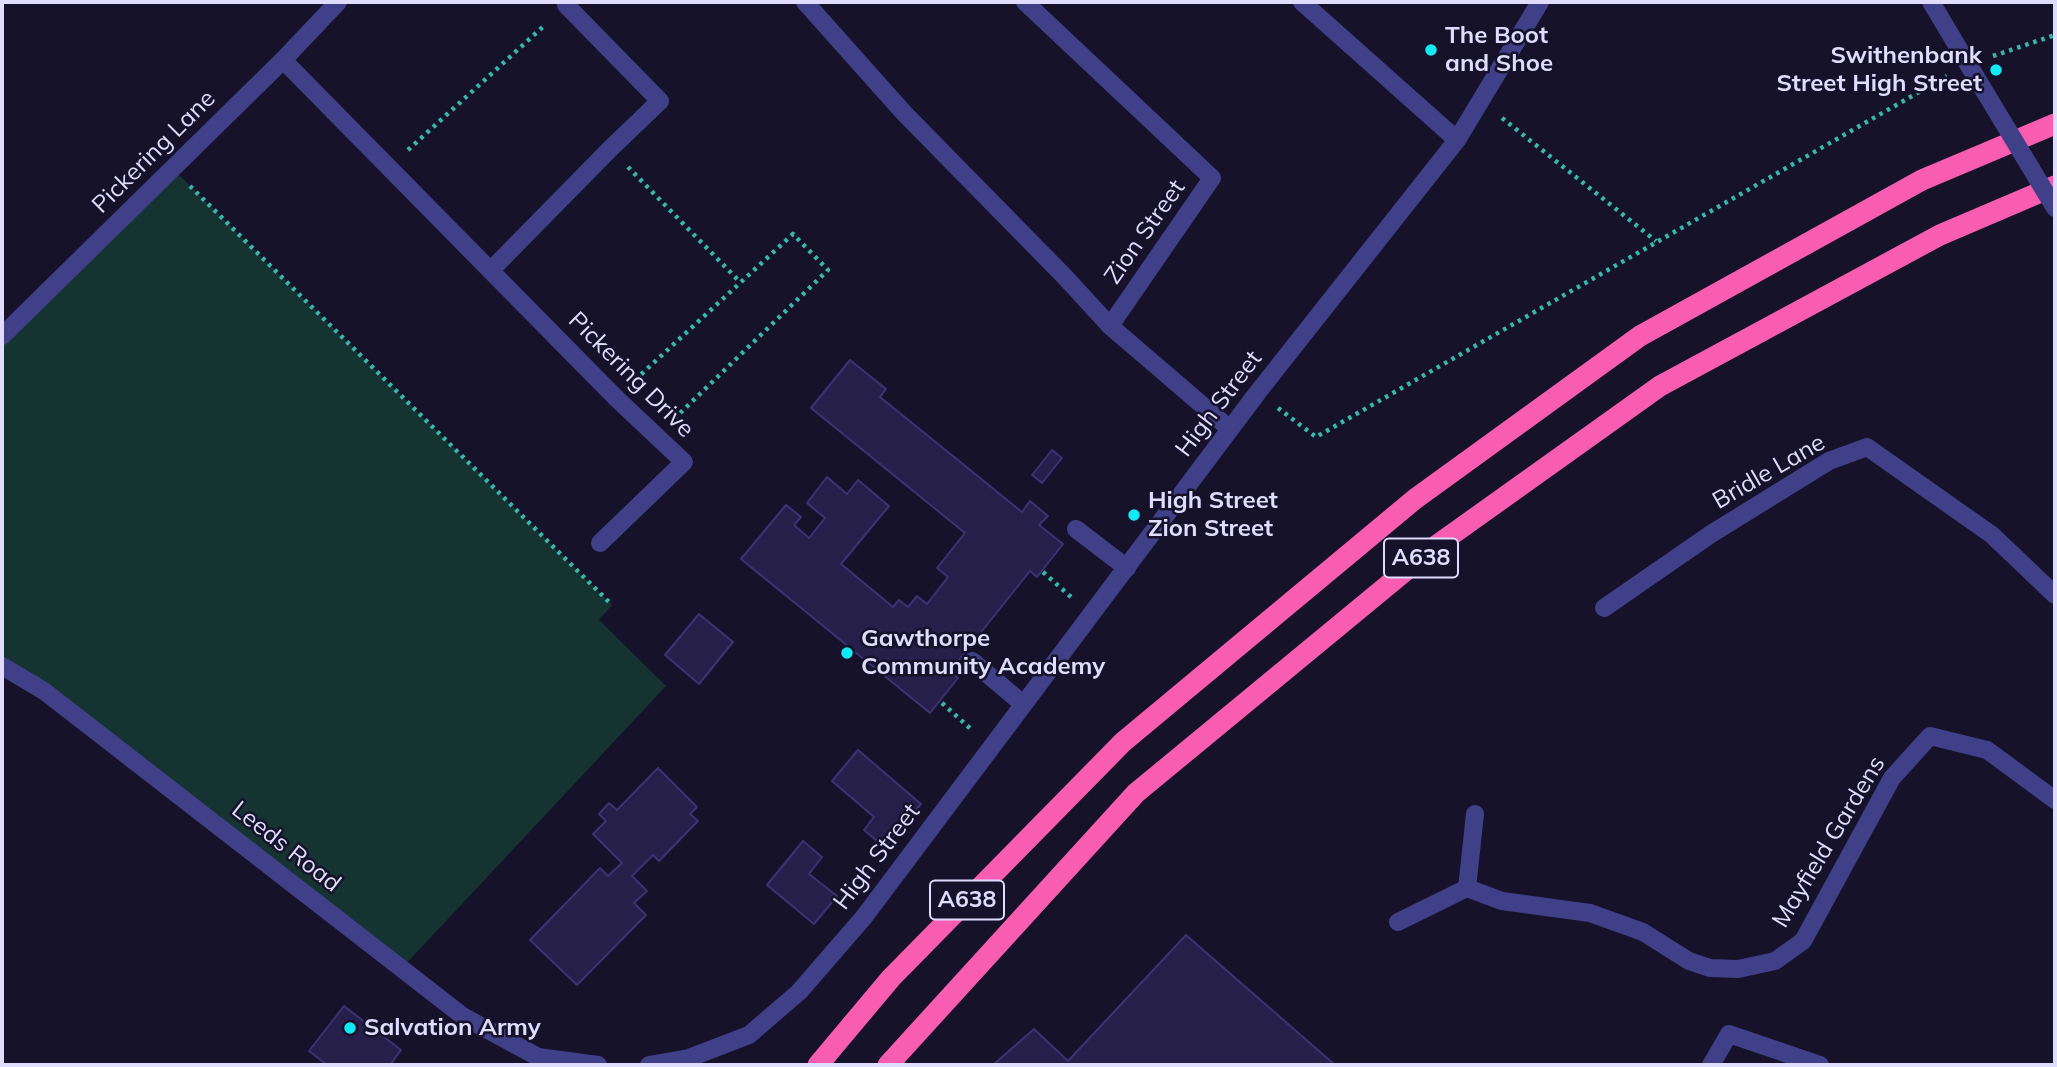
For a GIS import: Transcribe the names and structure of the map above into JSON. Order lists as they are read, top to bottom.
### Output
{
  "streets": {
    "highway": ["A638"],
    "street": [
      "Pickering Lane",
      "Zion Street",
      "Pickering Drive",
      "High Street",
      "Bridle Lane",
      "Mayfield Gardens",
      "Leeds Road"
    ]
  },
  "crossings": [
    ["Pickering Lane", "Pickering Drive"]
  ],
  "places": [
    "The Boot and Shoe",
    "Swithenbank Street High Street",
    "High Street Zion Street",
    "Gawthorpe Community Academy",
    "Salvation Army"
  ]
}
